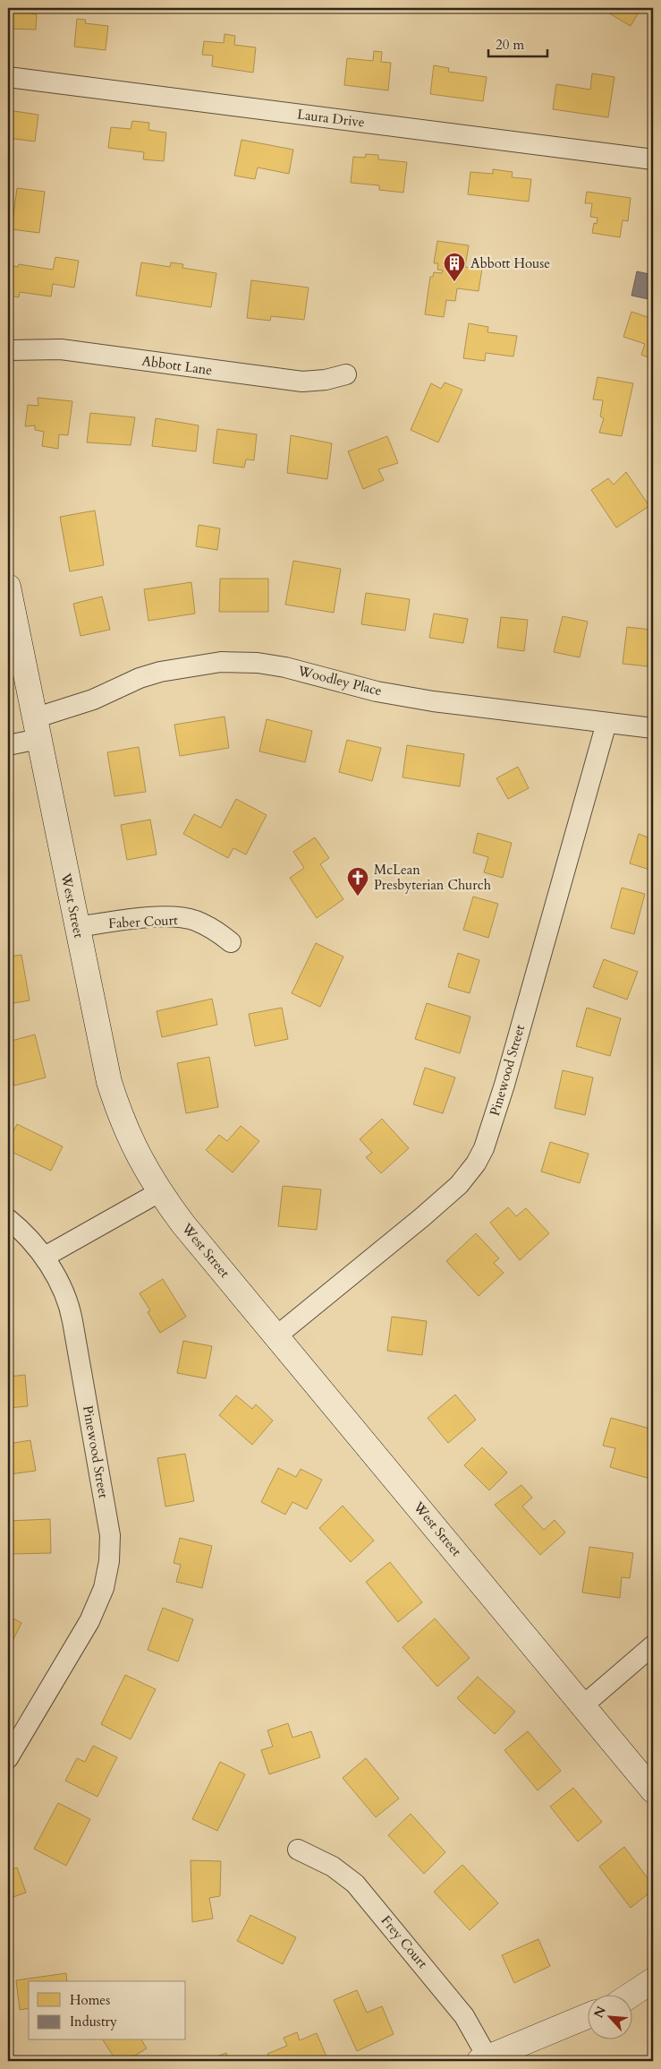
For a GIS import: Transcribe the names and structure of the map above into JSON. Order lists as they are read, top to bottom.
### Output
{
  "streets": {
    "main road": ["West Street"],
    "street": [
      "Laura Drive",
      "Abbott Lane",
      "Woodley Place",
      "Faber Court",
      "Pinewood Street",
      "Frey Court"
    ]
  },
  "crossings": [
    ["Woodley Place", "West Street"],
    ["Woodley Place", "Pinewood Street"],
    ["West Street", "Faber Court"],
    ["West Street", "Pinewood Street"]
  ],
  "places": {
    "building": ["Abbott House"],
    "church": ["McLean Presbyterian Church"]
  },
  "legend": ["Homes", "Industry"],
  "scale_bar": "20 m",
  "north": "top left"
}
